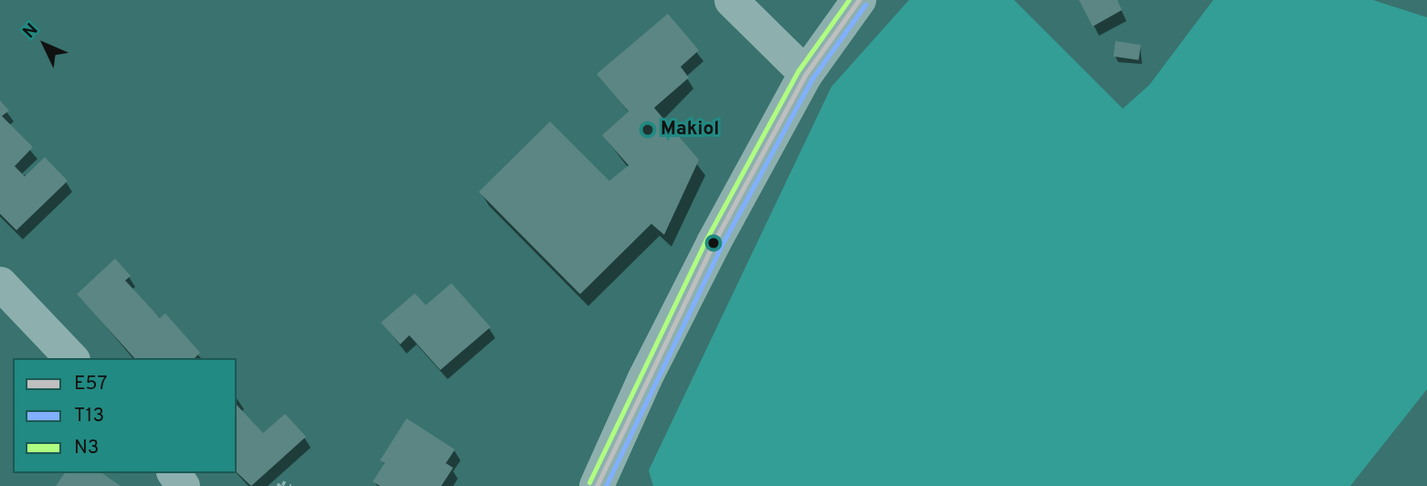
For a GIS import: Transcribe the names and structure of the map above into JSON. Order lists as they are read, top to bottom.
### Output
{
  "places": ["Makiol"],
  "lines": ["transit line E57", "transit line N3", "transit line T13"],
  "legend": ["E57", "T13", "N3"],
  "north": "top left"
}
